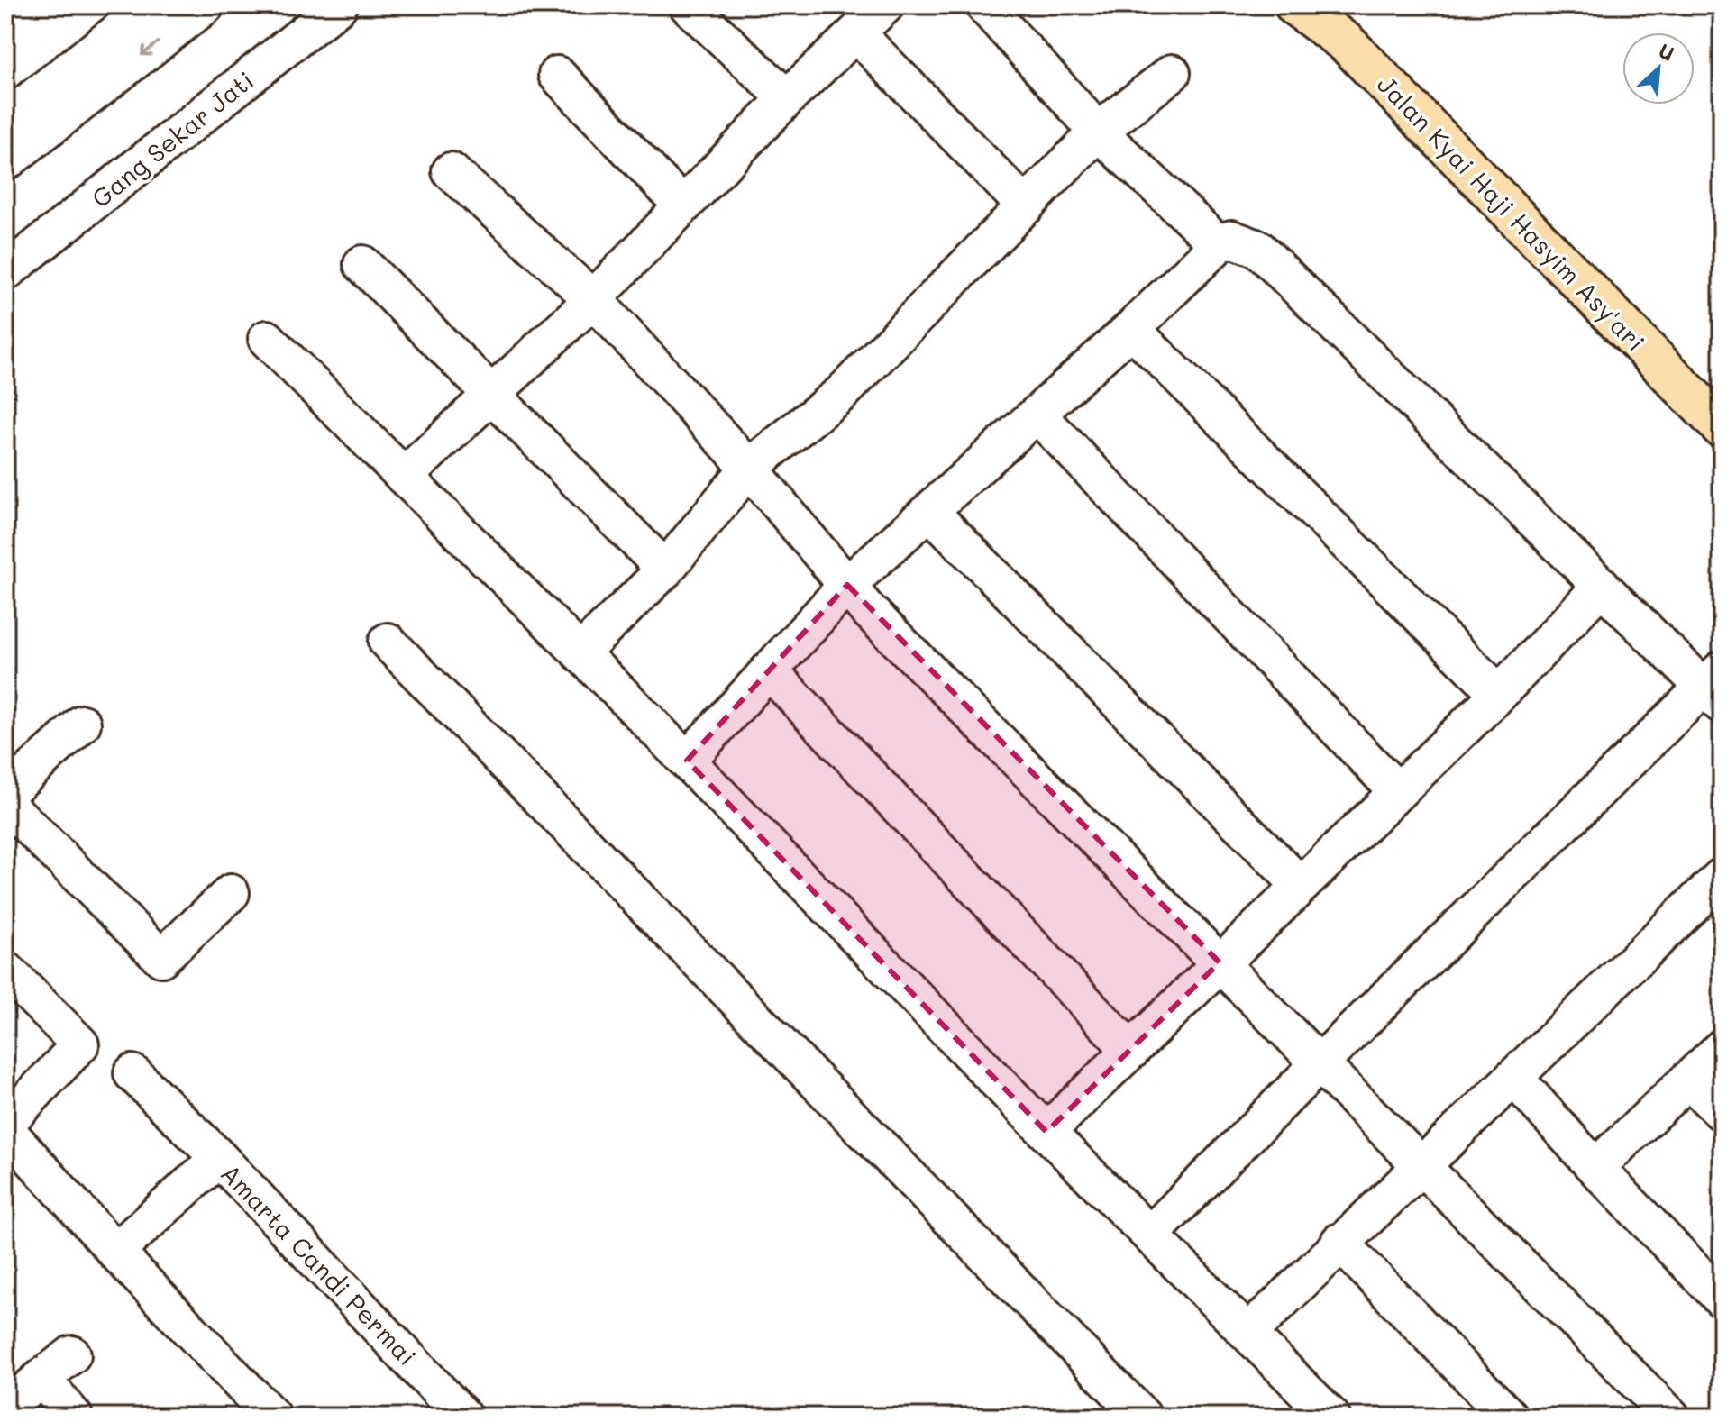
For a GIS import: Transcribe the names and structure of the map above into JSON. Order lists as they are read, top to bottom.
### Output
{
  "streets": {
    "highway": ["Jalan Kyai Haji Hasyim Asy'ari"],
    "street": ["Gang Sekar Jati", "Amarta Candi Permai"]
  },
  "north": "top right"
}
